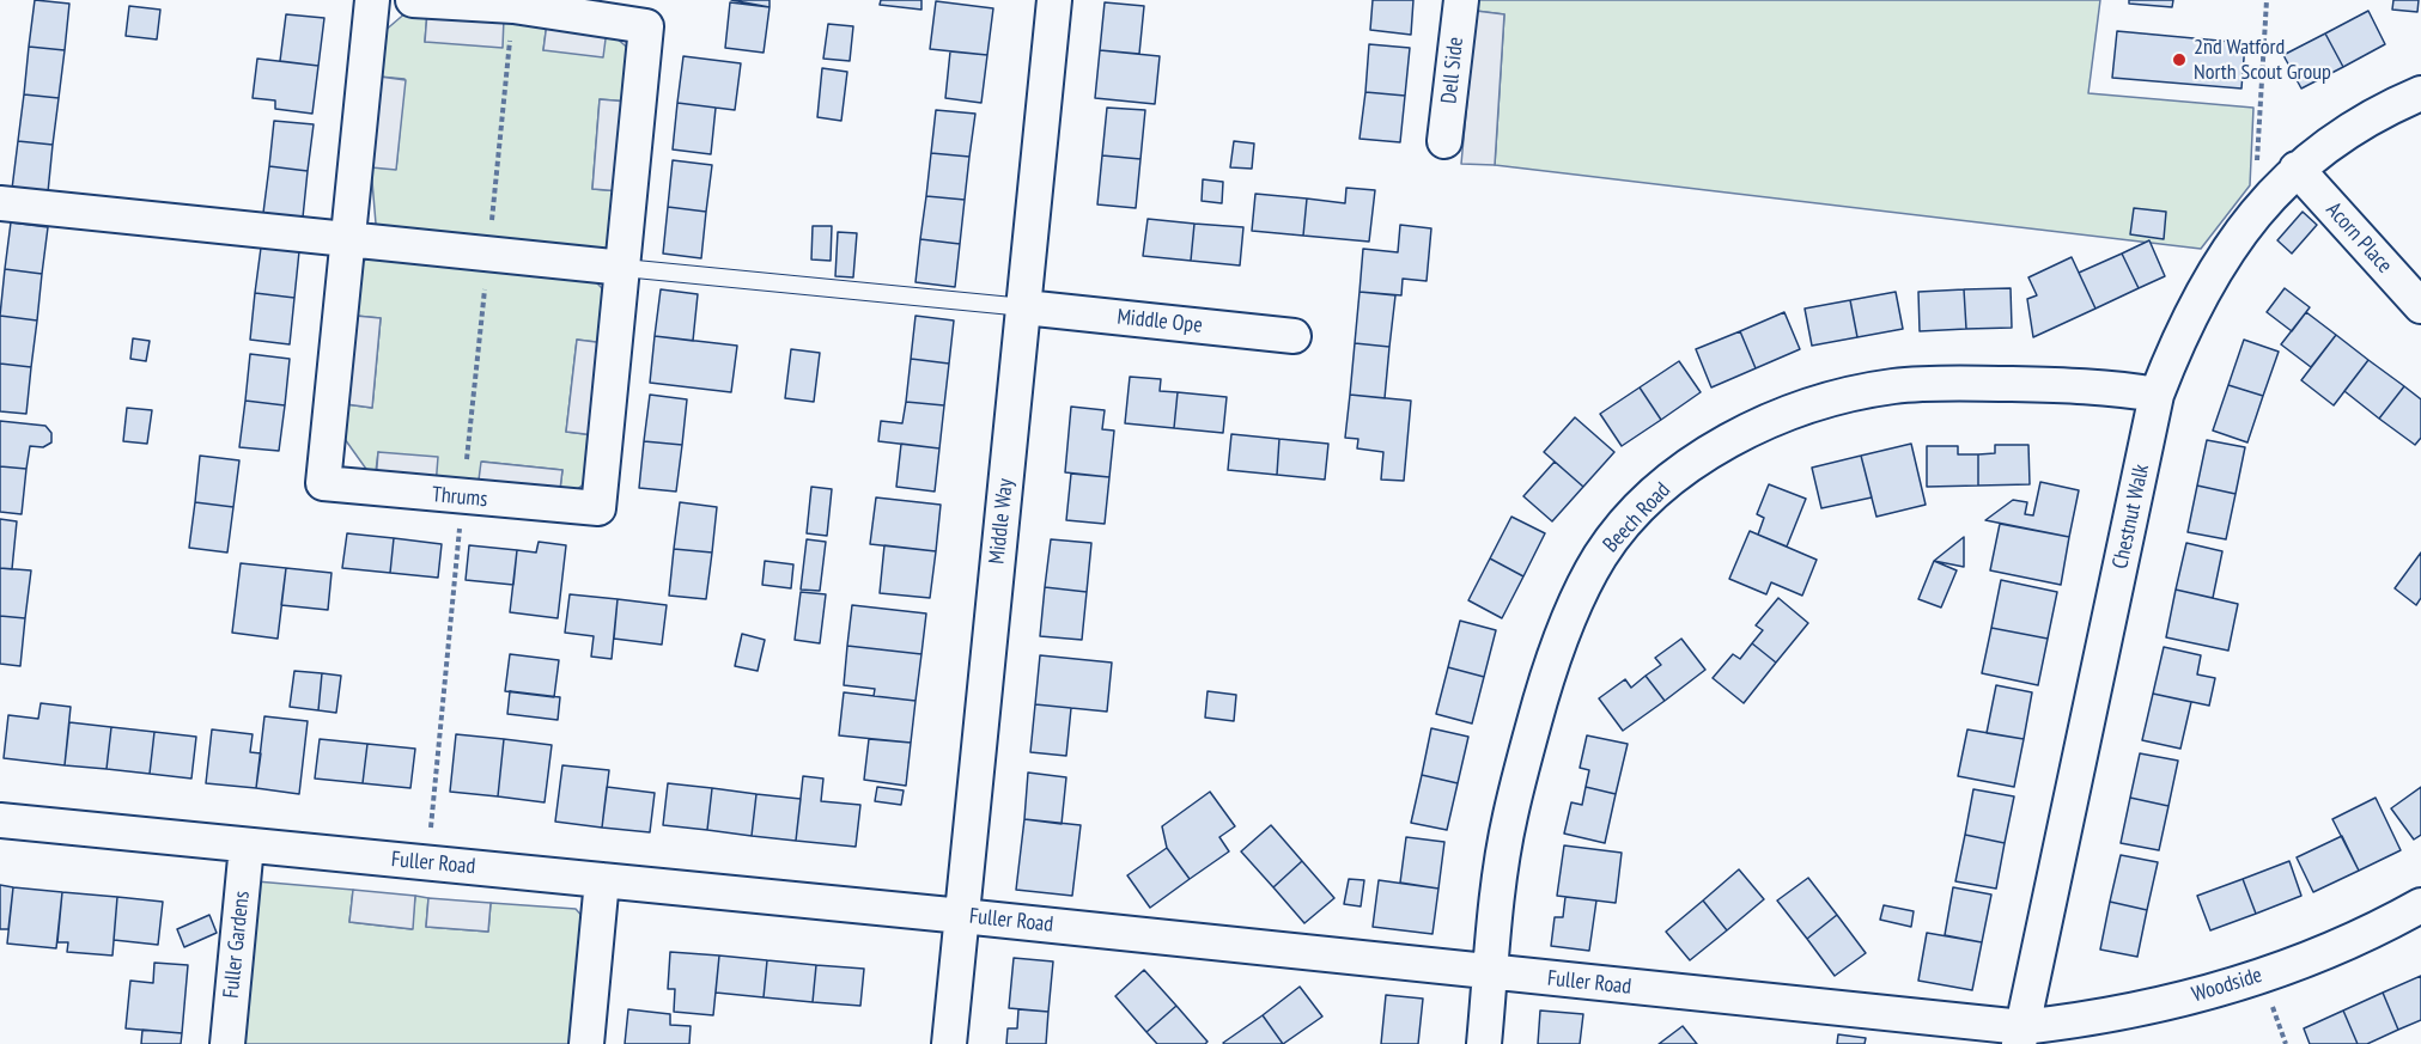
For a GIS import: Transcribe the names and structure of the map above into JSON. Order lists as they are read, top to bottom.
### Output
{
  "streets": {
    "street": [
      "Dell Side",
      "Acorn Place",
      "Middle Ope",
      "Thrums",
      "Chestnut Walk",
      "Beech Road",
      "Middle Way",
      "Fuller Road",
      "Fuller Gardens",
      "Woodside"
    ]
  },
  "crossings": [
    ["Acorn Place", "Chestnut Walk"],
    ["Middle Ope", "Middle Way"],
    ["Chestnut Walk", "Beech Road"],
    ["Chestnut Walk", "Fuller Road"],
    ["Chestnut Walk", "Woodside"],
    ["Beech Road", "Fuller Road"],
    ["Middle Way", "Fuller Road"],
    ["Fuller Road", "Fuller Gardens"],
    ["Fuller Road", "Woodside"]
  ],
  "places": ["2nd Watford North Scout Group"]
}
